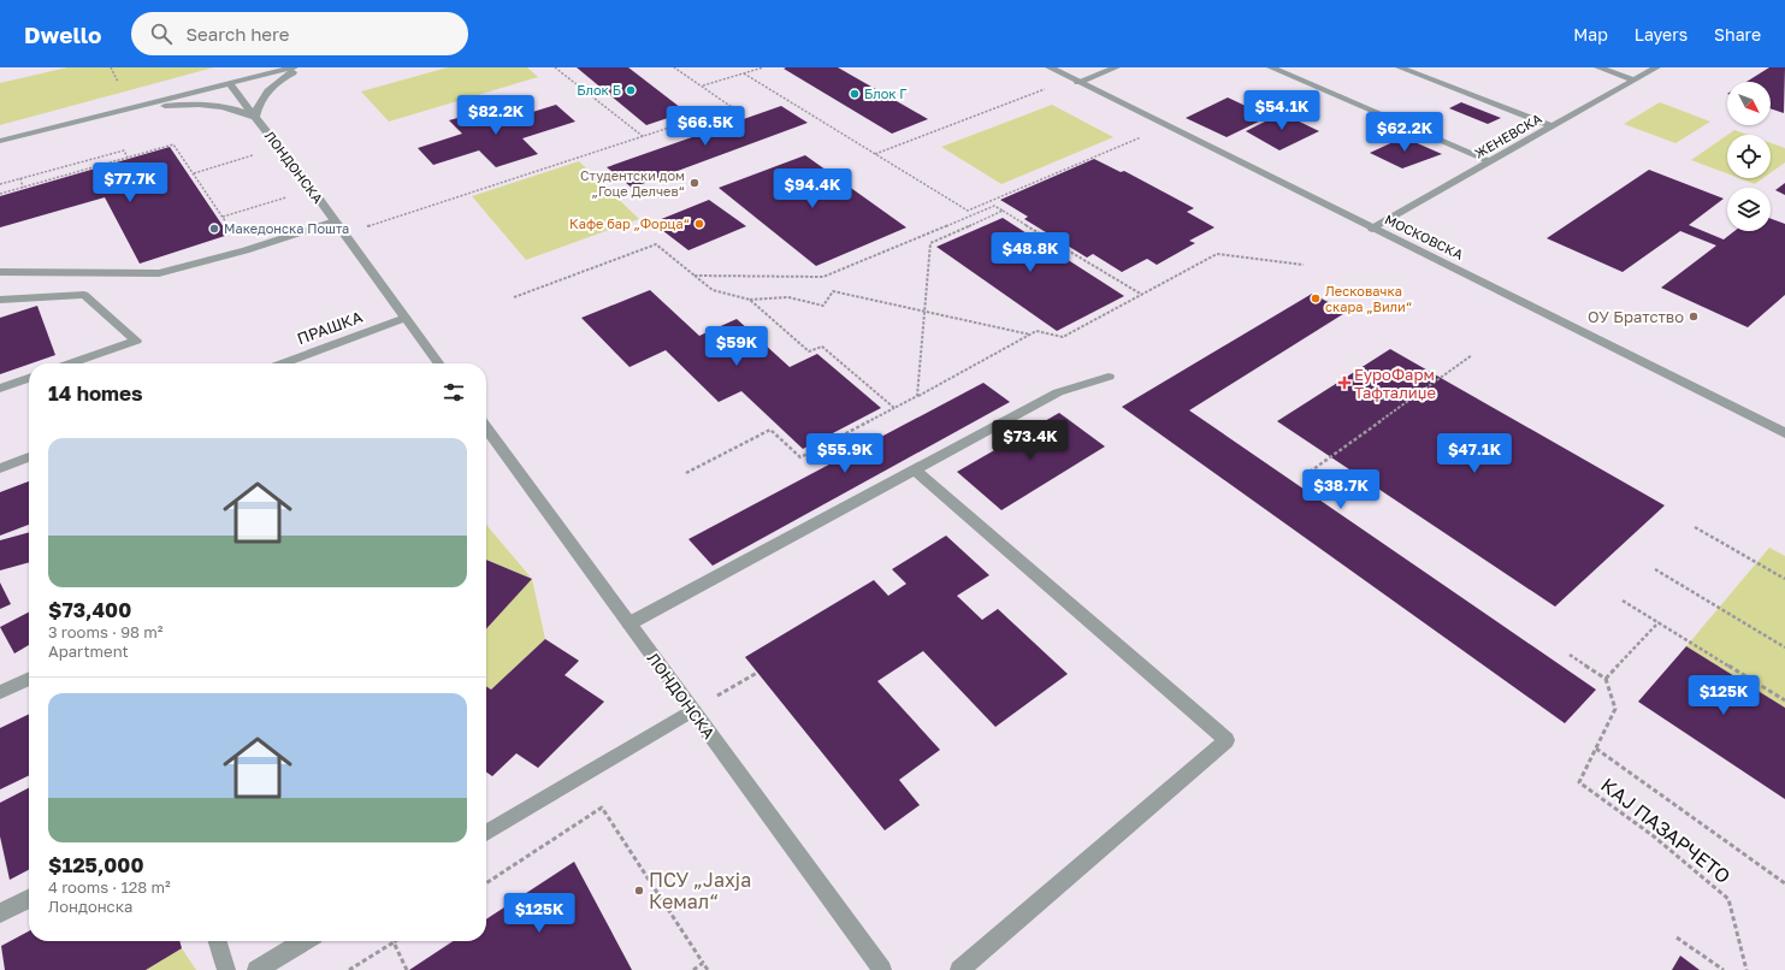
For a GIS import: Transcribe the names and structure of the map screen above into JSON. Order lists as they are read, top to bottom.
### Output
{
  "streets": {
    "street": [
      "ЖЕНЕВСКА",
      "ЛОНДОНСКА",
      "МОСКОВСКА",
      "ПРАШКА"
    ],
    "path": ["КАЈ ПАЗАРЧЕТО"]
  },
  "crossings": [
    ["ЖЕНЕВСКА", "МОСКОВСКА"],
    ["ЛОНДОНСКА", "ПРАШКА"]
  ],
  "places": {
    "other": [
      "Блок Б",
      "Блок Г",
      "Студентски дом „Гоце Делчев“",
      "Кaфе бар „Форца“",
      "Македонска Пошта",
      "Лесковачка скара „Вили“",
      "ОУ Братство",
      "ПСУ „Јахја Кемал“"
    ],
    "health": ["ЕуроФарм Тафталиџе"]
  },
  "north": "bottom right",
  "page": {
    "header": "Dwello",
    "search": "Search here",
    "nav": ["Map", "Layers", "Share"],
    "price": [
      "$54.1K",
      "$82.2K",
      "$66.5K",
      "$62.2K",
      "$77.7K",
      "$94.4K",
      "$48.8K",
      "$59K",
      "$73.4K",
      "$55.9K",
      "$47.1K",
      "$38.7K",
      "$125K",
      "$125K"
    ],
    "heading": "14 homes",
    "list": [
      {
        "name": "$73,400",
        "note": "3 rooms · 98 m² · Apartment"
      },
      {
        "name": "$125,000",
        "note": "4 rooms · 128 m² · Лондонска"
      }
    ]
  }
}
